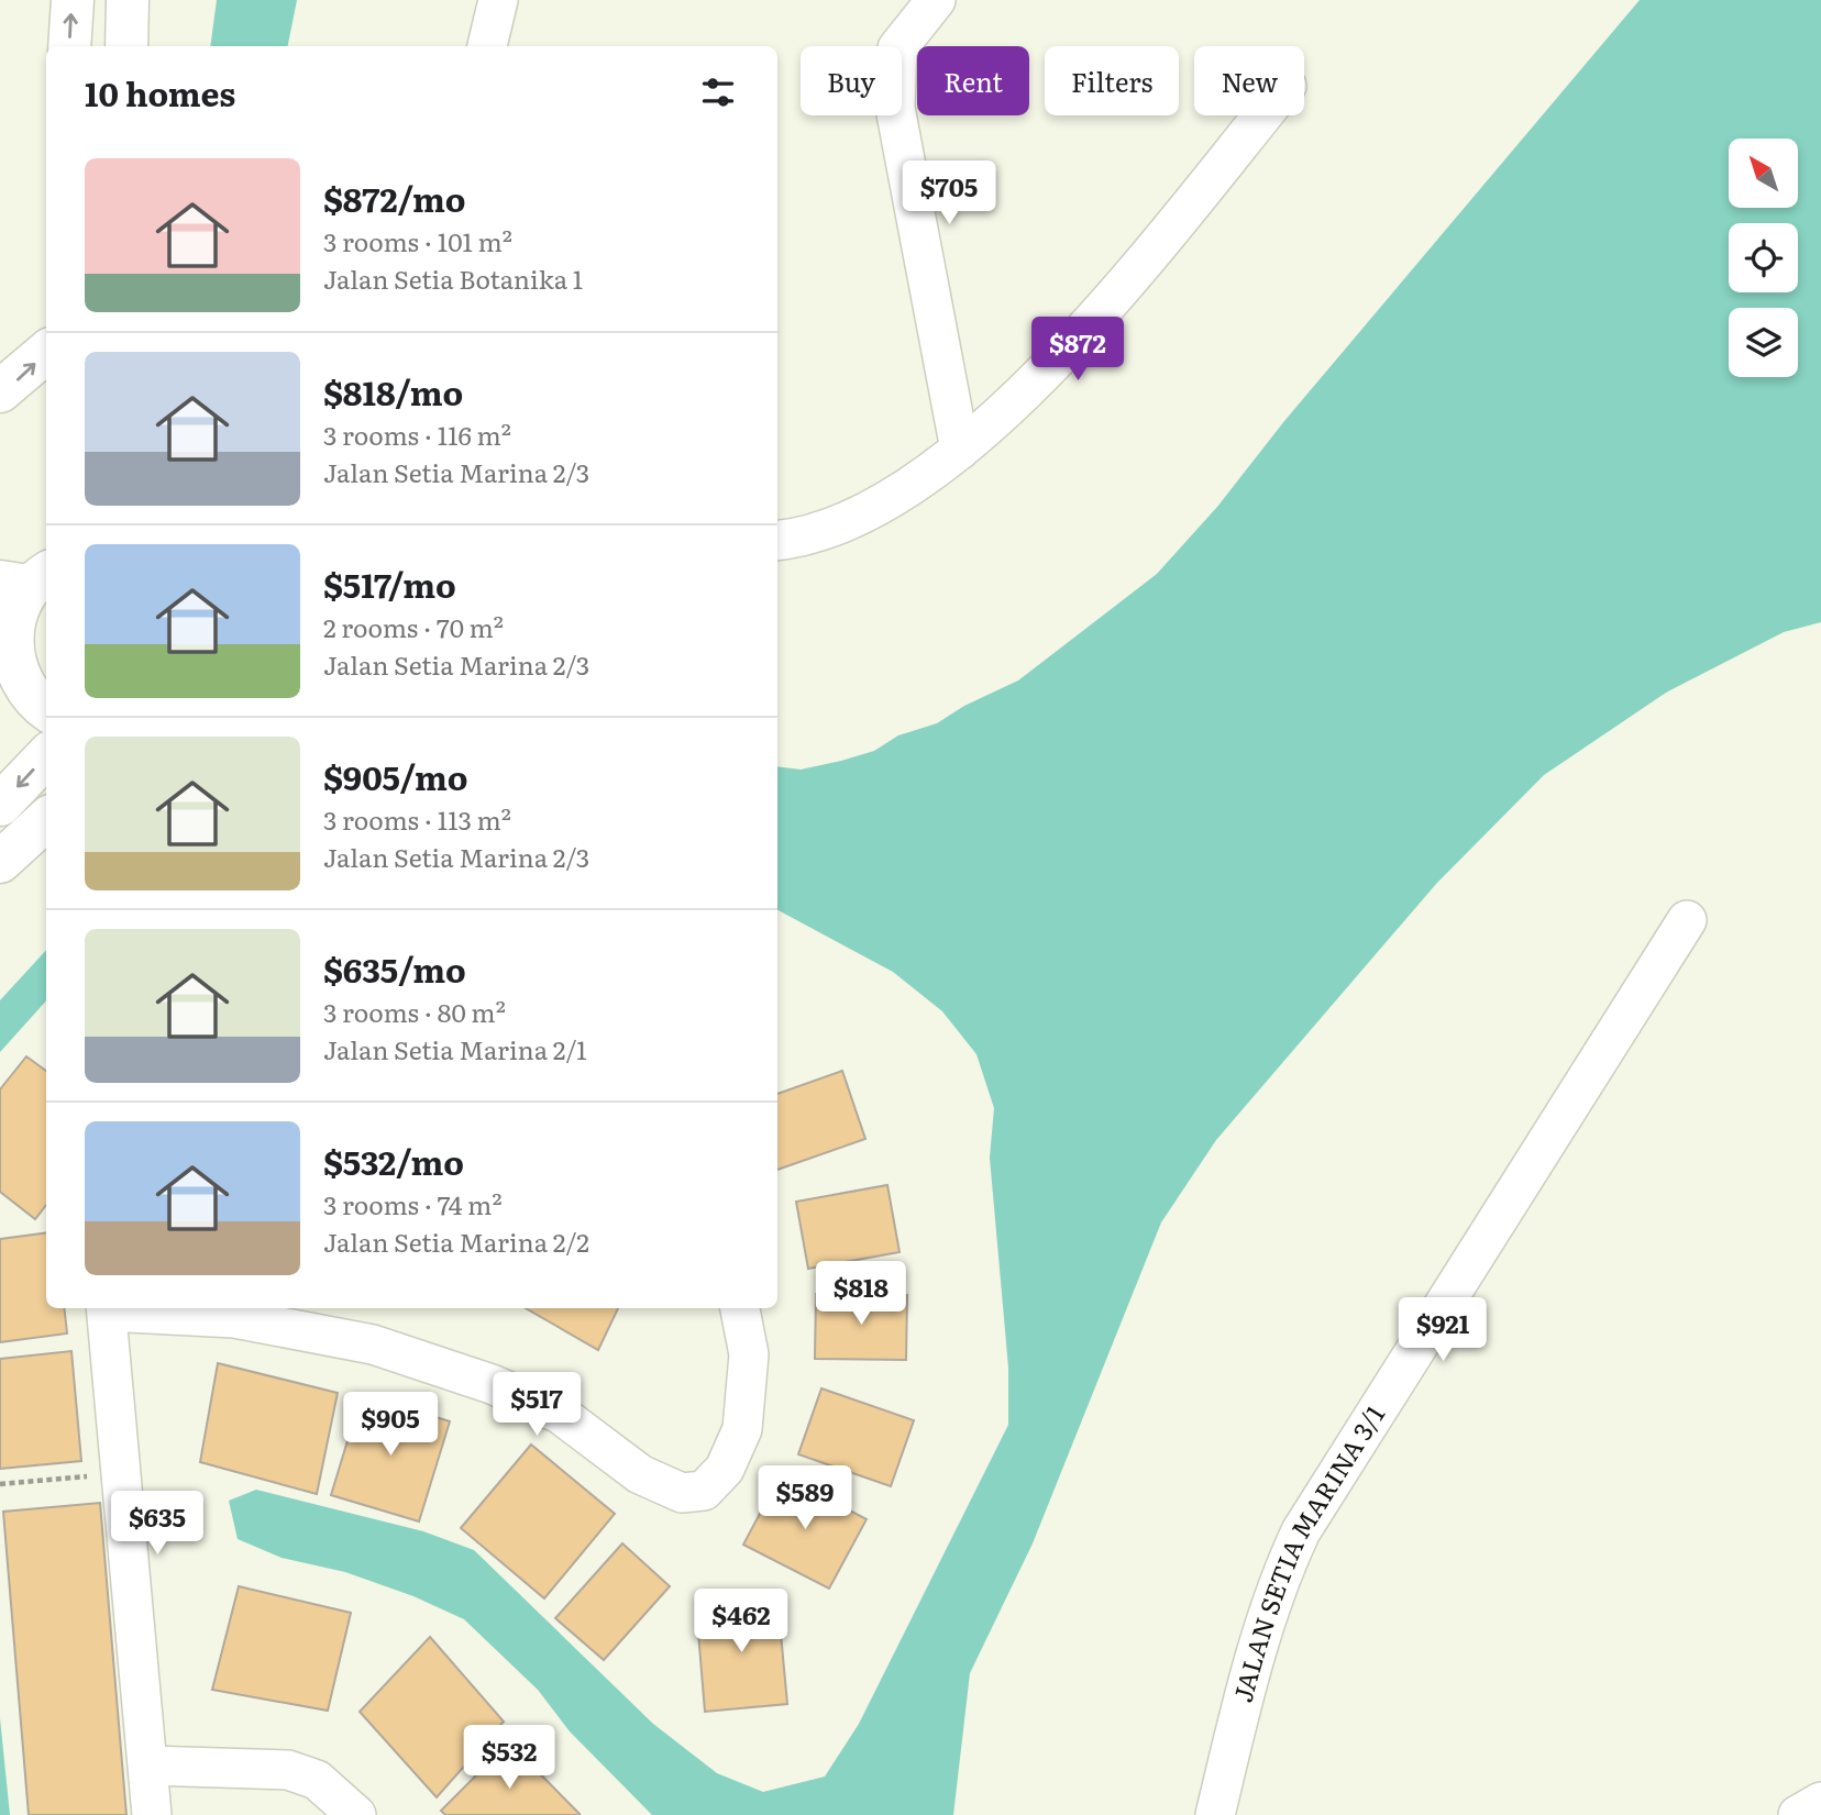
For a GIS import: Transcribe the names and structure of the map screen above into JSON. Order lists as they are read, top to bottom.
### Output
{
  "streets": {
    "street": ["JALAN SETIA MARINA 3/1"]
  },
  "north": "top left",
  "page": {
    "chip": [
      "Buy",
      "Rent",
      "Filters",
      "New"
    ],
    "heading": "10 homes",
    "list": [
      {
        "name": "$872/mo",
        "note": "3 rooms · 101 m² · Jalan Setia Botanika 1"
      },
      {
        "name": "$818/mo",
        "note": "3 rooms · 116 m² · Jalan Setia Marina 2/3"
      },
      {
        "name": "$517/mo",
        "note": "2 rooms · 70 m² · Jalan Setia Marina 2/3"
      },
      {
        "name": "$905/mo",
        "note": "3 rooms · 113 m² · Jalan Setia Marina 2/3"
      },
      {
        "name": "$635/mo",
        "note": "3 rooms · 80 m² · Jalan Setia Marina 2/1"
      },
      {
        "name": "$532/mo",
        "note": "3 rooms · 74 m² · Jalan Setia Marina 2/2"
      }
    ],
    "price": [
      "$705",
      "$872",
      "$818",
      "$921",
      "$517",
      "$905",
      "$589",
      "$635",
      "$462",
      "$532"
    ]
  }
}
